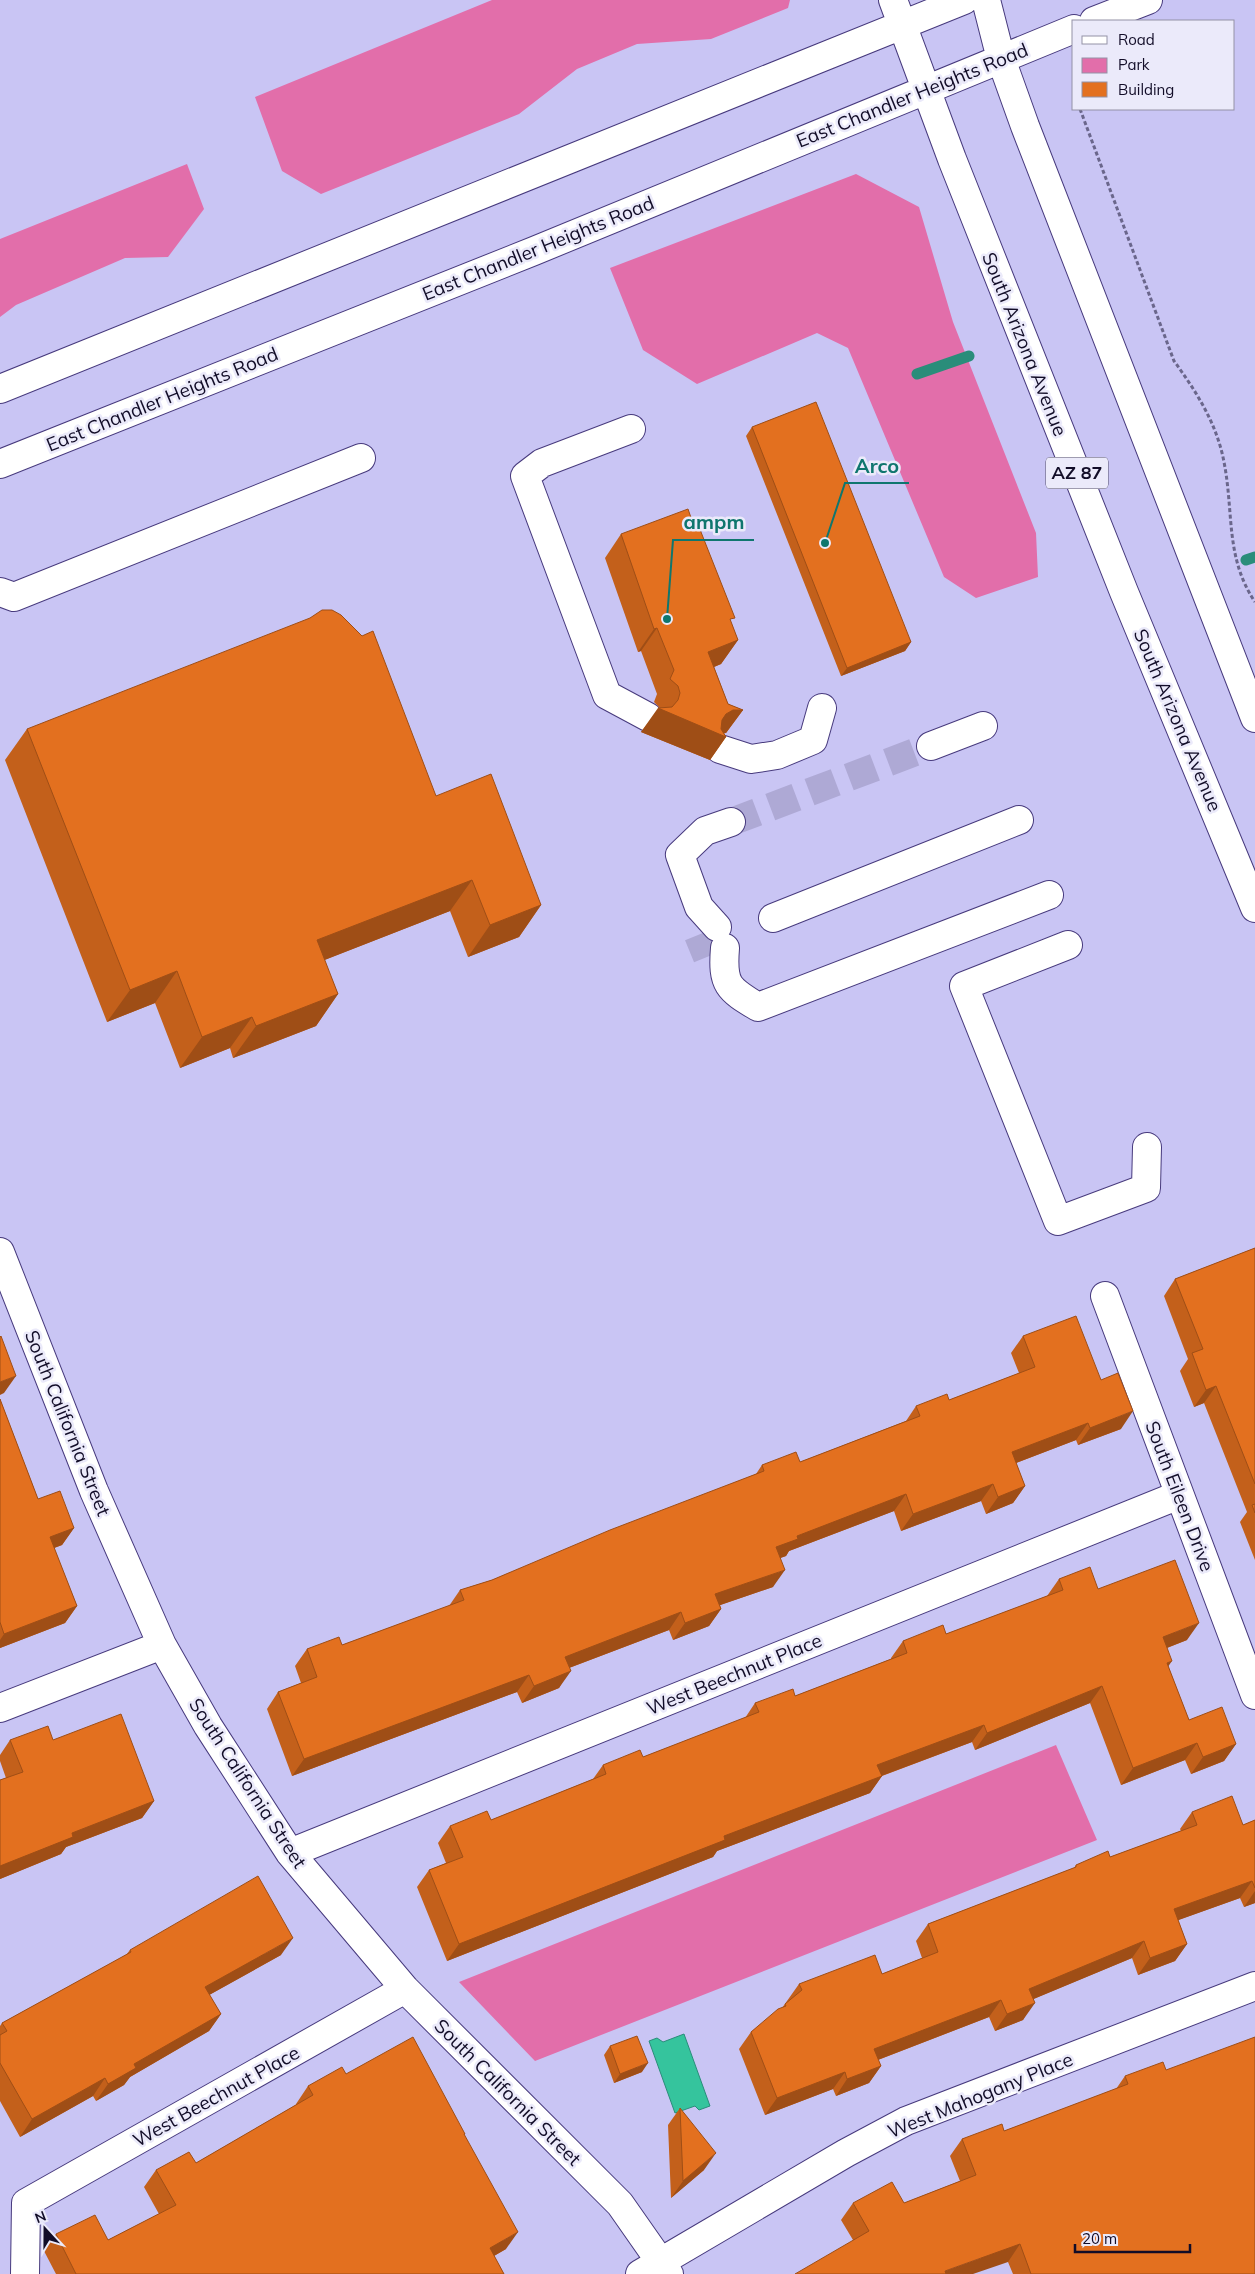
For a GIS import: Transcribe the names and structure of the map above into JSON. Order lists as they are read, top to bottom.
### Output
{
  "streets": {
    "main road": [
      "East Chandler Heights Road",
      "South Arizona Avenue",
      "AZ 87",
      "South California Street",
      "South Eileen Drive",
      "West Beechnut Place",
      "West Mahogany Place"
    ]
  },
  "crossings": [
    ["East Chandler Heights Road", "South Arizona Avenue"],
    ["South California Street", "West Beechnut Place"],
    ["South California Street", "West Mahogany Place"],
    ["South Eileen Drive", "West Beechnut Place"]
  ],
  "places": ["Arco", "ampm"],
  "legend": ["Road", "Park", "Building"],
  "scale_bar": "20 m",
  "north": "top"
}
